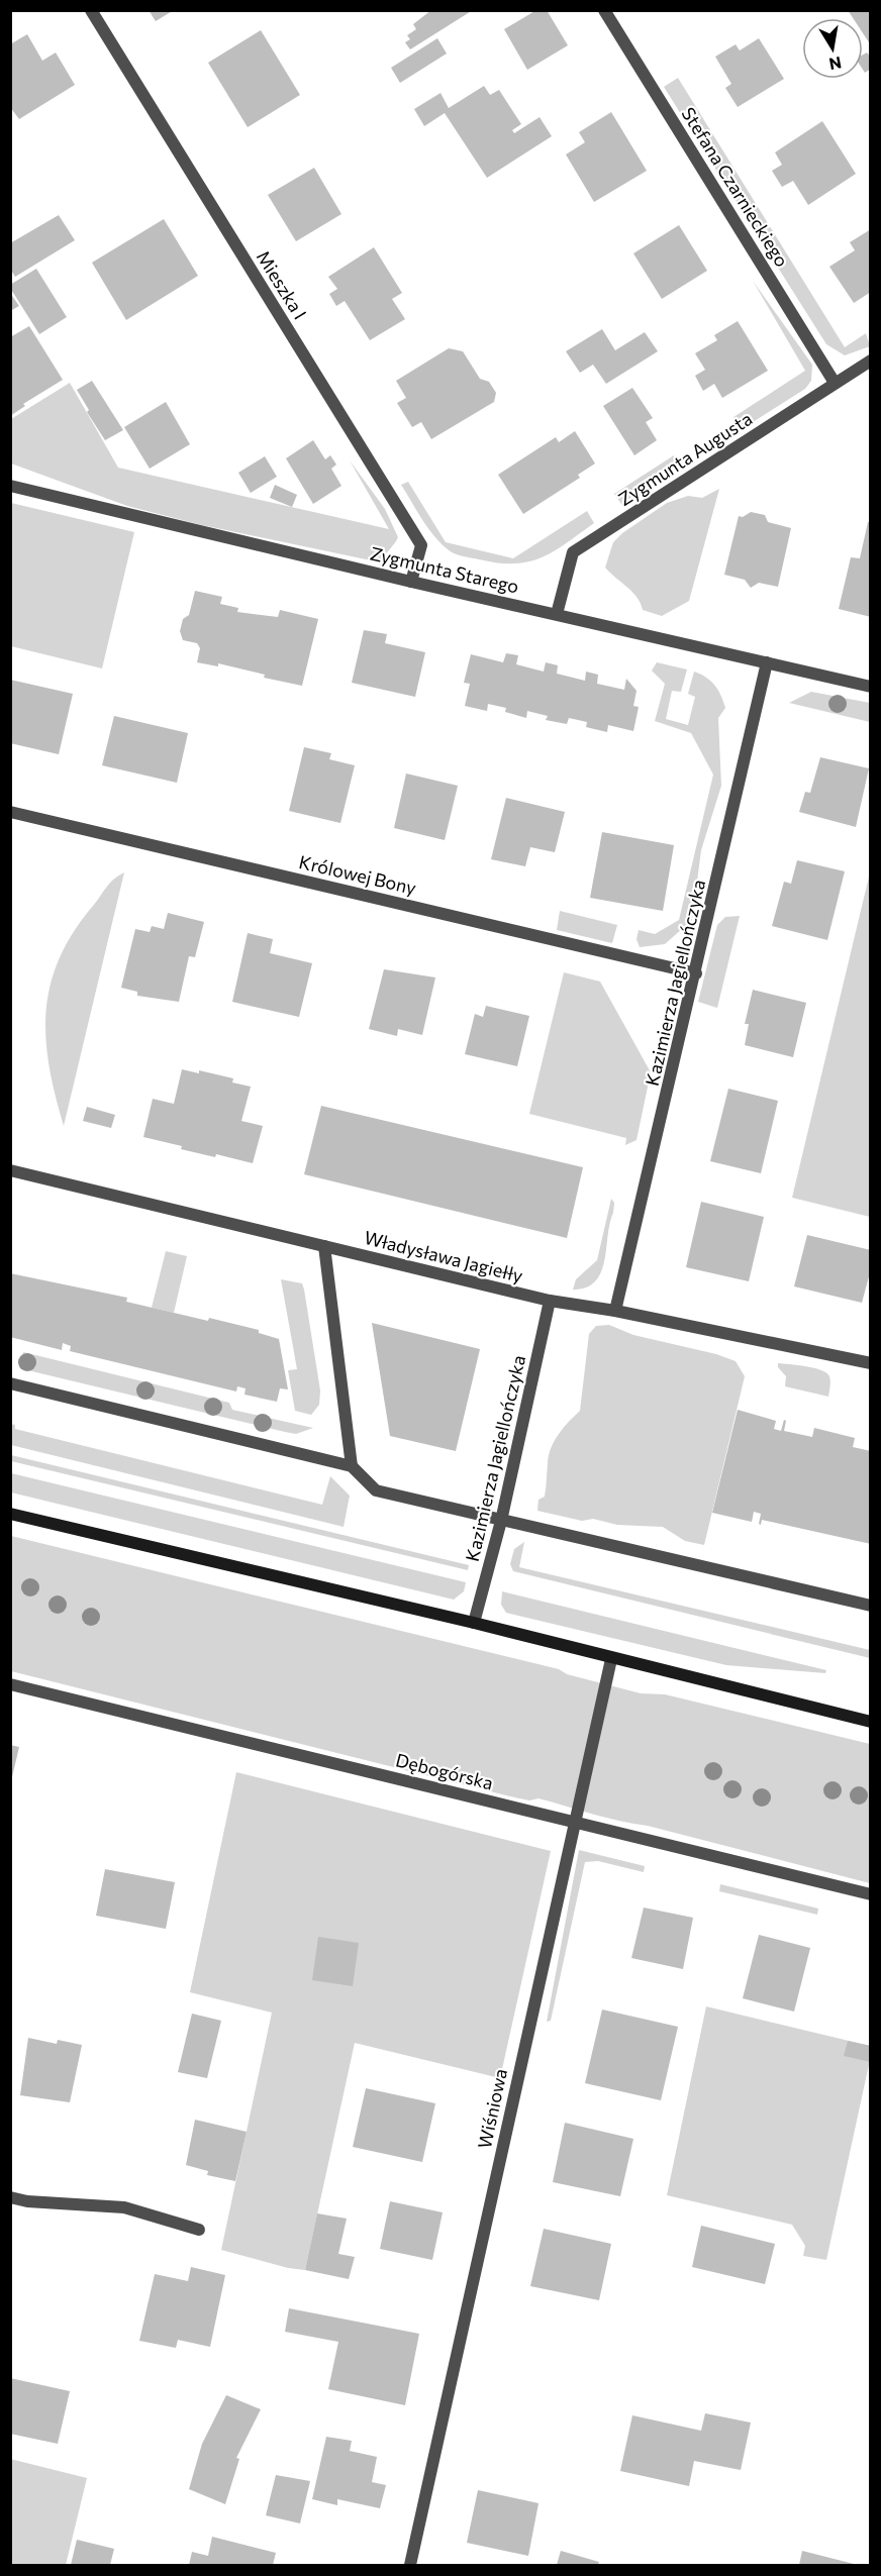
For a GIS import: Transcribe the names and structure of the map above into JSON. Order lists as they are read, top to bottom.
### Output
{
  "streets": {
    "street": [
      "Stefana Czarnieckiego",
      "Mieszka I",
      "Zygmunta Augusta",
      "Zygmunta Starego",
      "Królowej Bony",
      "Kazimierza Jagiellończyka",
      "Władysława Jagiełły",
      "Dębogórska",
      "Wiśniowa"
    ]
  },
  "crossings": [
    ["Stefana Czarnieckiego", "Zygmunta Augusta"],
    ["Mieszka I", "Zygmunta Starego"],
    ["Zygmunta Augusta", "Zygmunta Starego"],
    ["Zygmunta Starego", "Kazimierza Jagiellończyka"],
    ["Królowej Bony", "Kazimierza Jagiellończyka"],
    ["Kazimierza Jagiellończyka", "Władysława Jagiełły"],
    ["Dębogórska", "Wiśniowa"]
  ],
  "north": "bottom"
}
